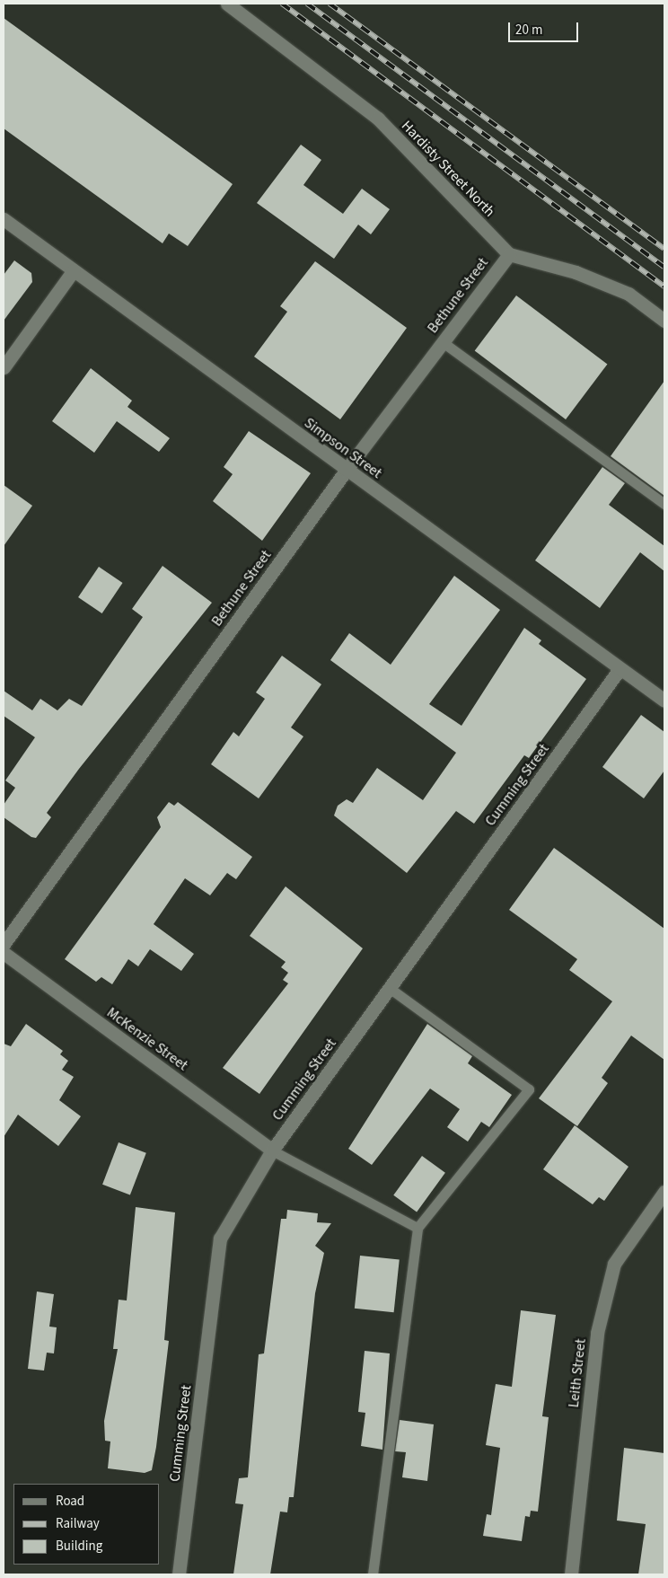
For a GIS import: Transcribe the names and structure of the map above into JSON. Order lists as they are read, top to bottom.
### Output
{
  "streets": {
    "street": [
      "Hardisty Street North",
      "Bethune Street",
      "Simpson Street",
      "Cumming Street",
      "McKenzie Street",
      "Leith Street"
    ]
  },
  "crossings": [
    ["Hardisty Street North", "Bethune Street"],
    ["Bethune Street", "Simpson Street"],
    ["Simpson Street", "Cumming Street"],
    ["Cumming Street", "McKenzie Street"]
  ],
  "legend": ["Road", "Railway", "Building"],
  "scale_bar": "20 m"
}
